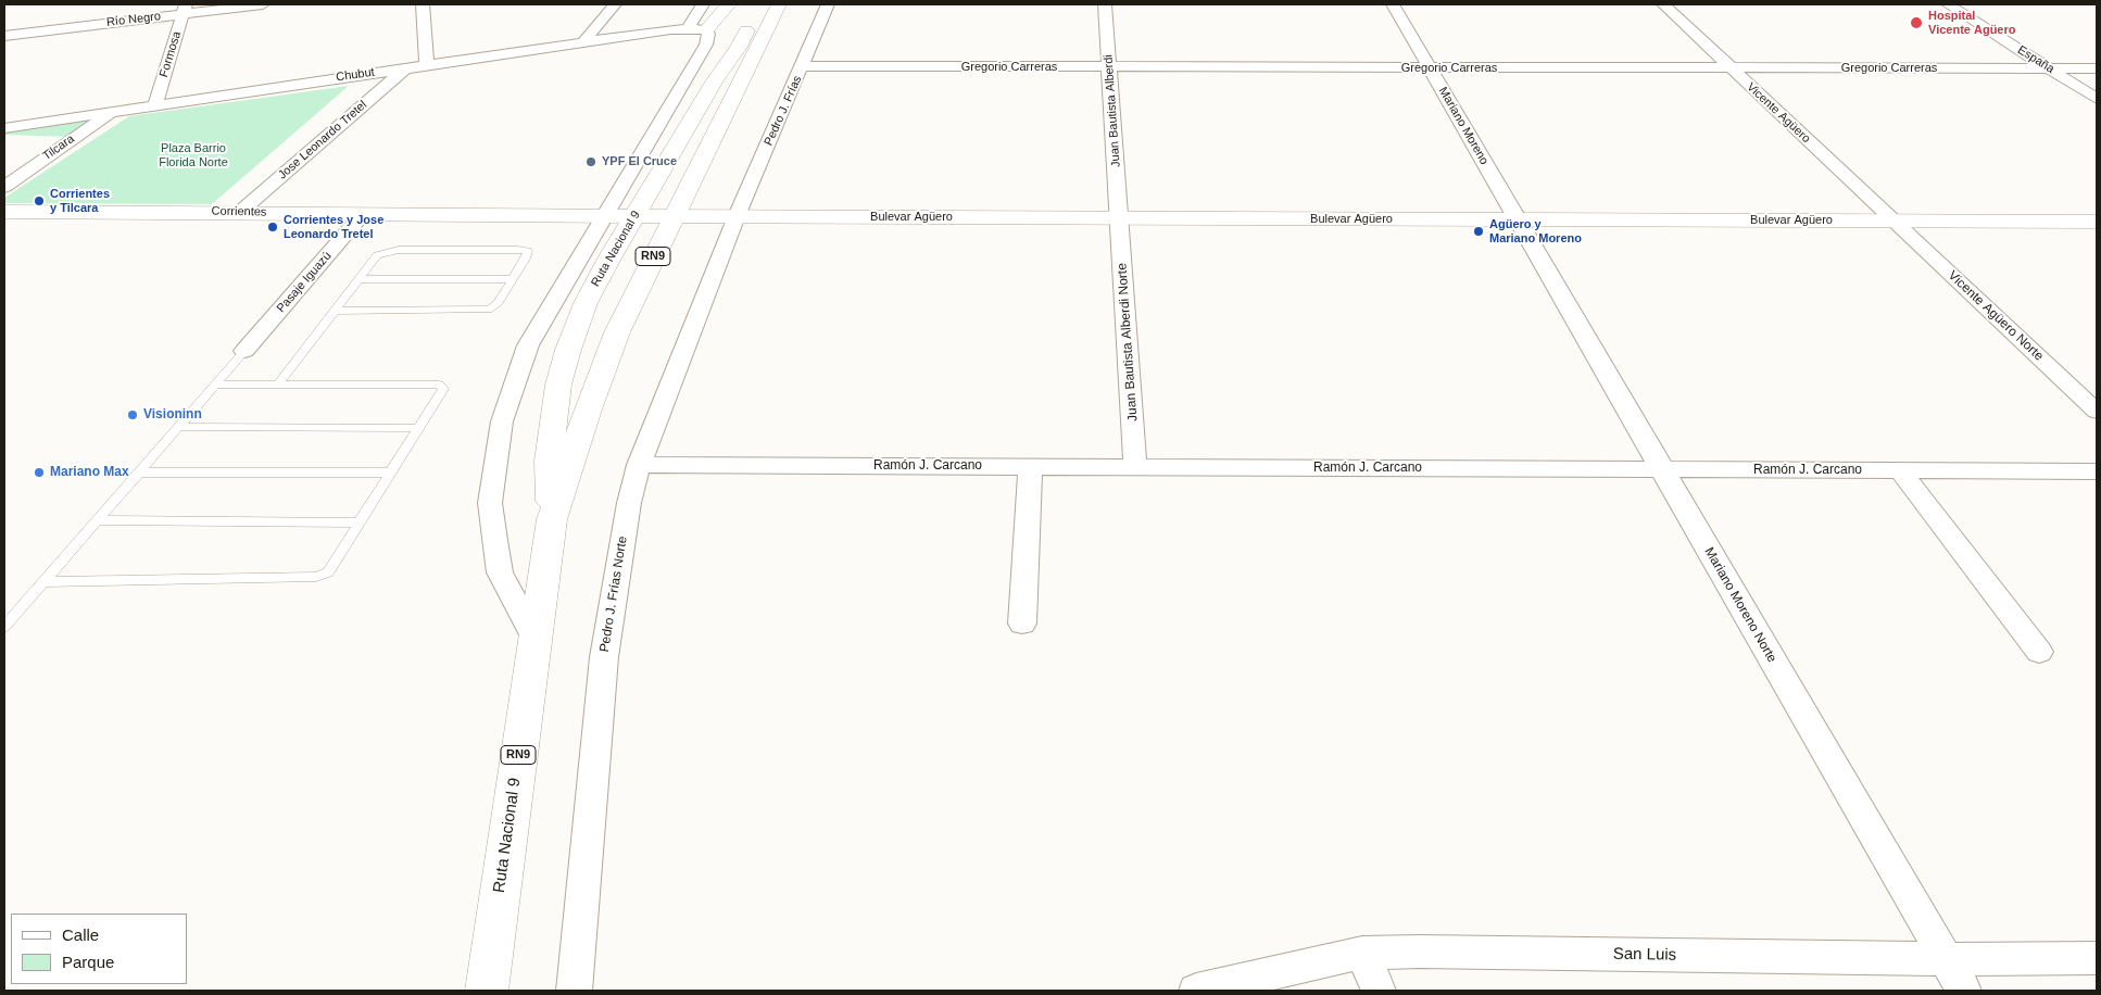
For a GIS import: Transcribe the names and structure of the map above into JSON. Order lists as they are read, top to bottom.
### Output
{
  "streets": {
    "main road": [
      "Corrientes",
      "Bulevar Agüero",
      "Ruta Nacional 9",
      "RN9"
    ],
    "street": [
      "Río Negro",
      "Formosa",
      "España",
      "Gregorio Carreras",
      "Chubut",
      "Pedro J. Frías",
      "Juan Bautista Alberdi",
      "Vicente Agüero",
      "Mariano Moreno",
      "Jose Leonardo Tretel",
      "Tilcara",
      "Pasaje Iguazú",
      "Vicente Agüero Norte",
      "Juan Bautista Alberdi Norte",
      "Ramón J. Carcano",
      "Pedro J. Frías Norte",
      "Mariano Moreno Norte",
      "San Luis"
    ]
  },
  "crossings": [
    ["Río Negro", "Formosa"],
    ["Formosa", "Chubut"],
    ["España", "Gregorio Carreras"],
    ["Gregorio Carreras", "Pedro J. Frías"],
    ["Gregorio Carreras", "Juan Bautista Alberdi"],
    ["Gregorio Carreras", "Vicente Agüero"],
    ["Gregorio Carreras", "Mariano Moreno"],
    ["Chubut", "Jose Leonardo Tretel"],
    ["Chubut", "Tilcara"],
    ["Pedro J. Frías", "Bulevar Agüero"],
    ["Pedro J. Frías", "Pedro J. Frías Norte"],
    ["Juan Bautista Alberdi", "Bulevar Agüero"],
    ["Juan Bautista Alberdi", "Juan Bautista Alberdi Norte"],
    ["Vicente Agüero", "Bulevar Agüero"],
    ["Vicente Agüero", "Vicente Agüero Norte"],
    ["Mariano Moreno", "Bulevar Agüero"],
    ["Mariano Moreno", "Mariano Moreno Norte"],
    ["Jose Leonardo Tretel", "Corrientes"],
    ["Corrientes", "Bulevar Agüero"],
    ["Corrientes", "Pasaje Iguazú"],
    ["Bulevar Agüero", "Ruta Nacional 9"],
    ["Bulevar Agüero", "Vicente Agüero Norte"],
    ["Bulevar Agüero", "Juan Bautista Alberdi Norte"],
    ["Bulevar Agüero", "Pedro J. Frías Norte"],
    ["Bulevar Agüero", "Mariano Moreno Norte"],
    ["Juan Bautista Alberdi Norte", "Ramón J. Carcano"],
    ["Ramón J. Carcano", "Pedro J. Frías Norte"],
    ["Ramón J. Carcano", "Mariano Moreno Norte"],
    ["Mariano Moreno Norte", "San Luis"]
  ],
  "parks": ["Plaza Barrio Florida Norte"],
  "places": [
    "Hospital Vicente Agüero",
    "YPF El Cruce",
    "Corrientes y Tilcara",
    "Corrientes y Jose Leonardo Tretel",
    "Agüero y Mariano Moreno",
    "Visioninn",
    "Mariano Max"
  ],
  "legend": ["Calle", "Parque"]
}
